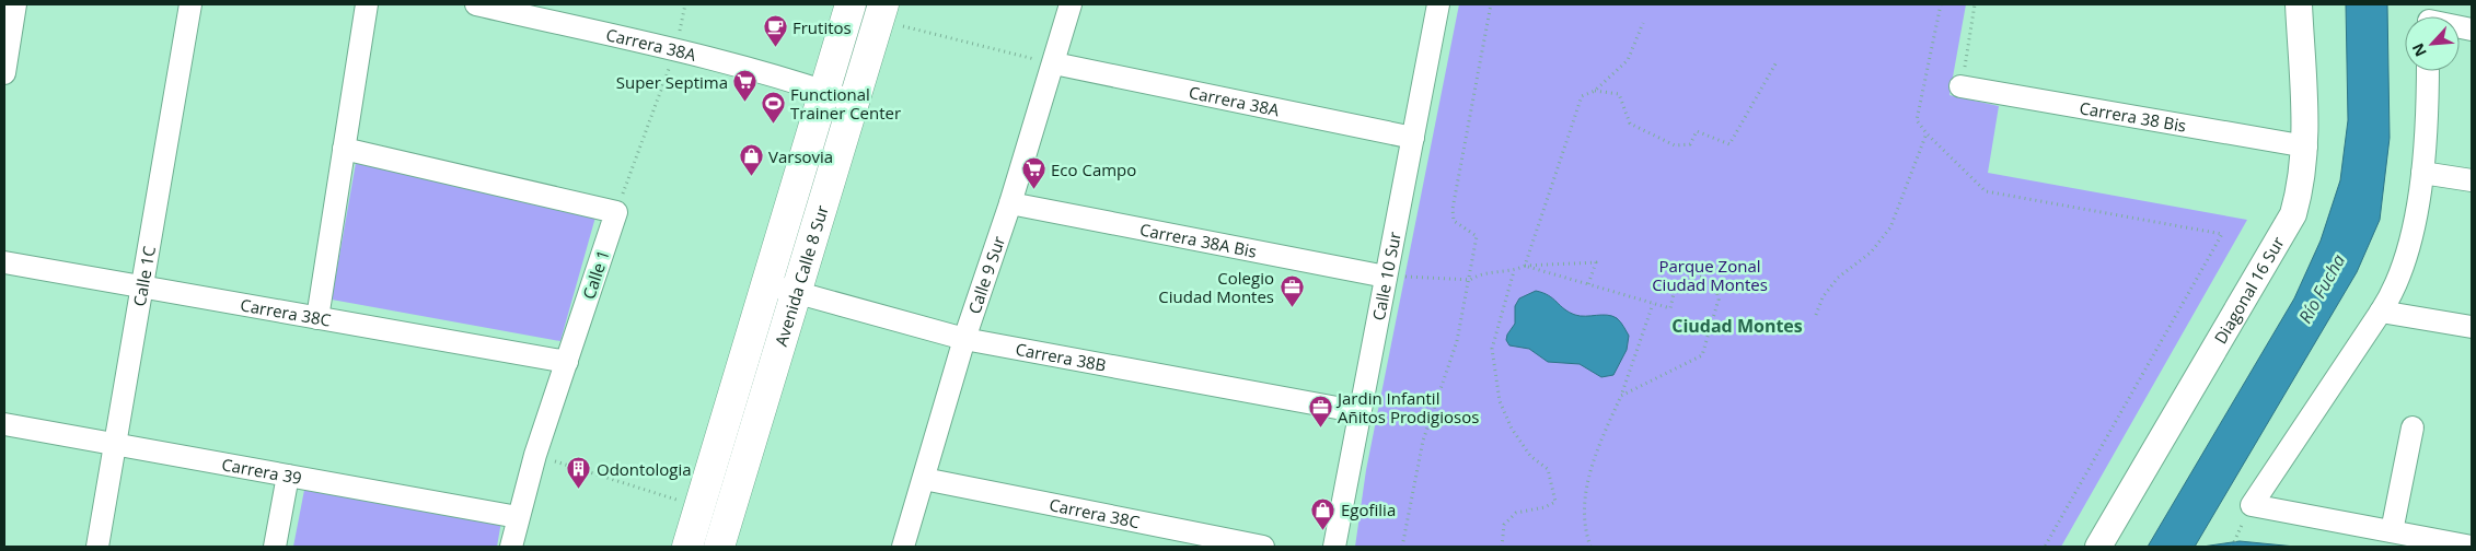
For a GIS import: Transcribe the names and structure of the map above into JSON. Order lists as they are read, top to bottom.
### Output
{
  "streets": {
    "main road": ["Avenida Calle 8 Sur"],
    "street": [
      "Carrera 38A",
      "Carrera 38 Bis",
      "Carrera 38A Bis",
      "Calle 1",
      "Calle 1C",
      "Calle 9 Sur",
      "Calle 10 Sur",
      "Diagonal 16 Sur",
      "Carrera 38C",
      "Carrera 38B",
      "Carrera 39"
    ]
  },
  "crossings": [
    ["Carrera 38A", "Avenida Calle 8 Sur"],
    ["Carrera 38A", "Calle 9 Sur"],
    ["Carrera 38A", "Calle 10 Sur"],
    ["Carrera 38 Bis", "Diagonal 16 Sur"],
    ["Carrera 38A Bis", "Calle 9 Sur"],
    ["Carrera 38A Bis", "Calle 10 Sur"],
    ["Calle 1", "Carrera 38C"],
    ["Calle 1", "Carrera 39"],
    ["Calle 1C", "Carrera 38C"],
    ["Calle 1C", "Carrera 39"],
    ["Avenida Calle 8 Sur", "Carrera 38B"],
    ["Calle 9 Sur", "Carrera 38C"],
    ["Calle 9 Sur", "Carrera 38B"],
    ["Calle 10 Sur", "Carrera 38B"]
  ],
  "districts": ["Ciudad Montes"],
  "water": ["Río Fucha"],
  "parks": ["Parque Zonal Ciudad Montes"],
  "places": {
    "cafe": ["Frutitos"],
    "supermarket": ["Super Septima", "Eco Campo"],
    "sports": ["Functional Trainer Center"],
    "shop": ["Varsovia", "Egofilia"],
    "office": ["Colegio Ciudad Montes", "Jardin Infantil Añitos Prodigiosos"],
    "building": ["Odontologia"]
  },
  "north": "bottom left"
}
